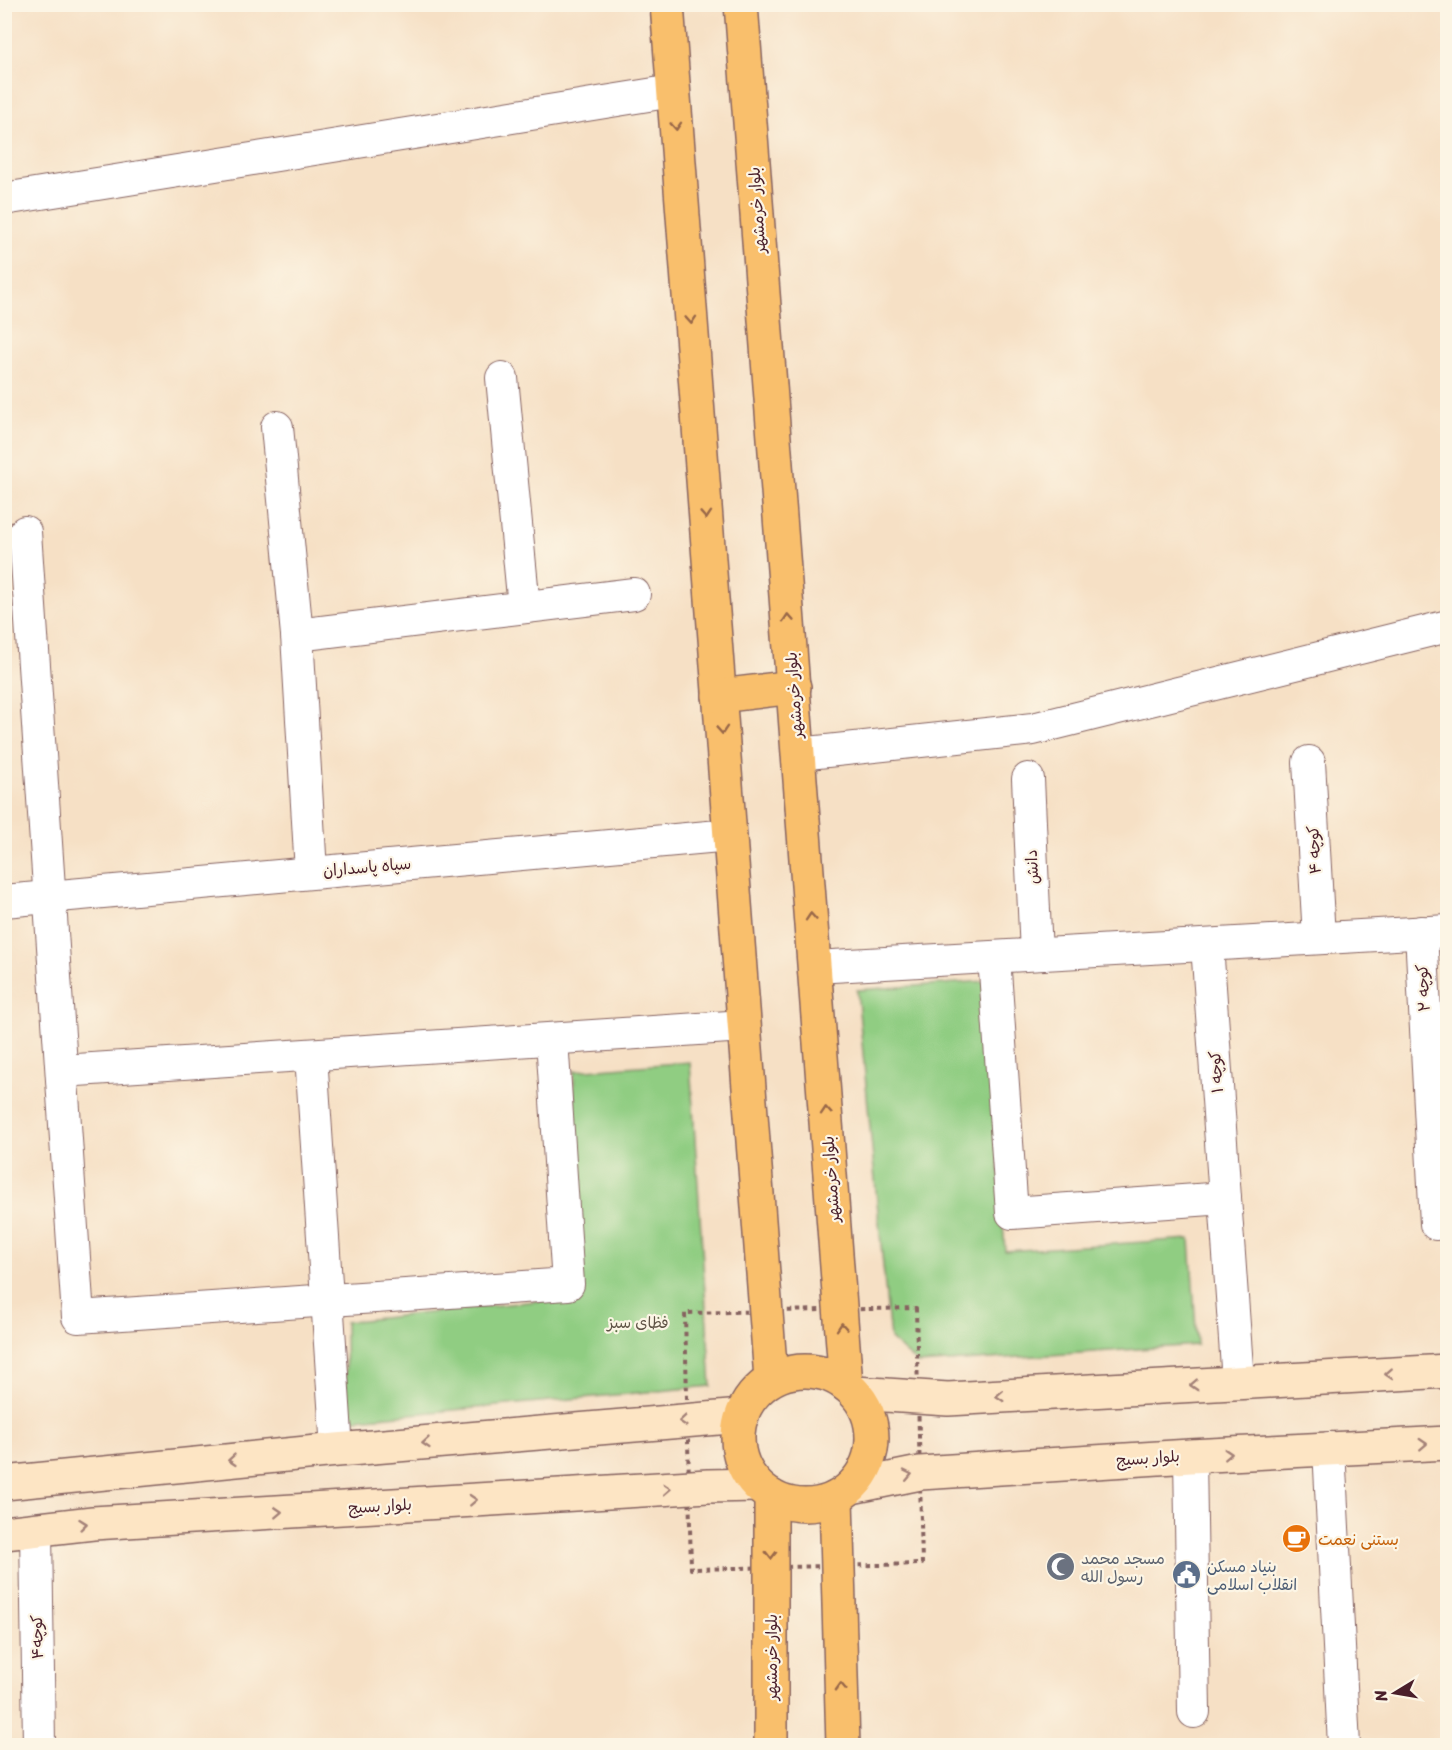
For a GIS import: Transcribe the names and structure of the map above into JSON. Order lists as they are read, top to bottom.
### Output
{
  "streets": {
    "main road": ["بلوار خرمشهر", "بلوار بسیج"],
    "street": [
      "کوچه ۴",
      "سپاه پاسداران",
      "دانش",
      "کوچه ۲",
      "کوچه ۱",
      "کوچه۴"
    ]
  },
  "crossings": [
    ["بلوار خرمشهر", "بلوار بسیج"],
    ["بلوار بسیج", "کوچه۴"]
  ],
  "parks": ["فظای سبز"],
  "places": {
    "cafe": ["بستنی نعمت"],
    "mosque": ["مسجد محمد رسول الله"],
    "public building": ["بنیاد مسکن انقلاب اسلامی"]
  },
  "north": "left"
}
